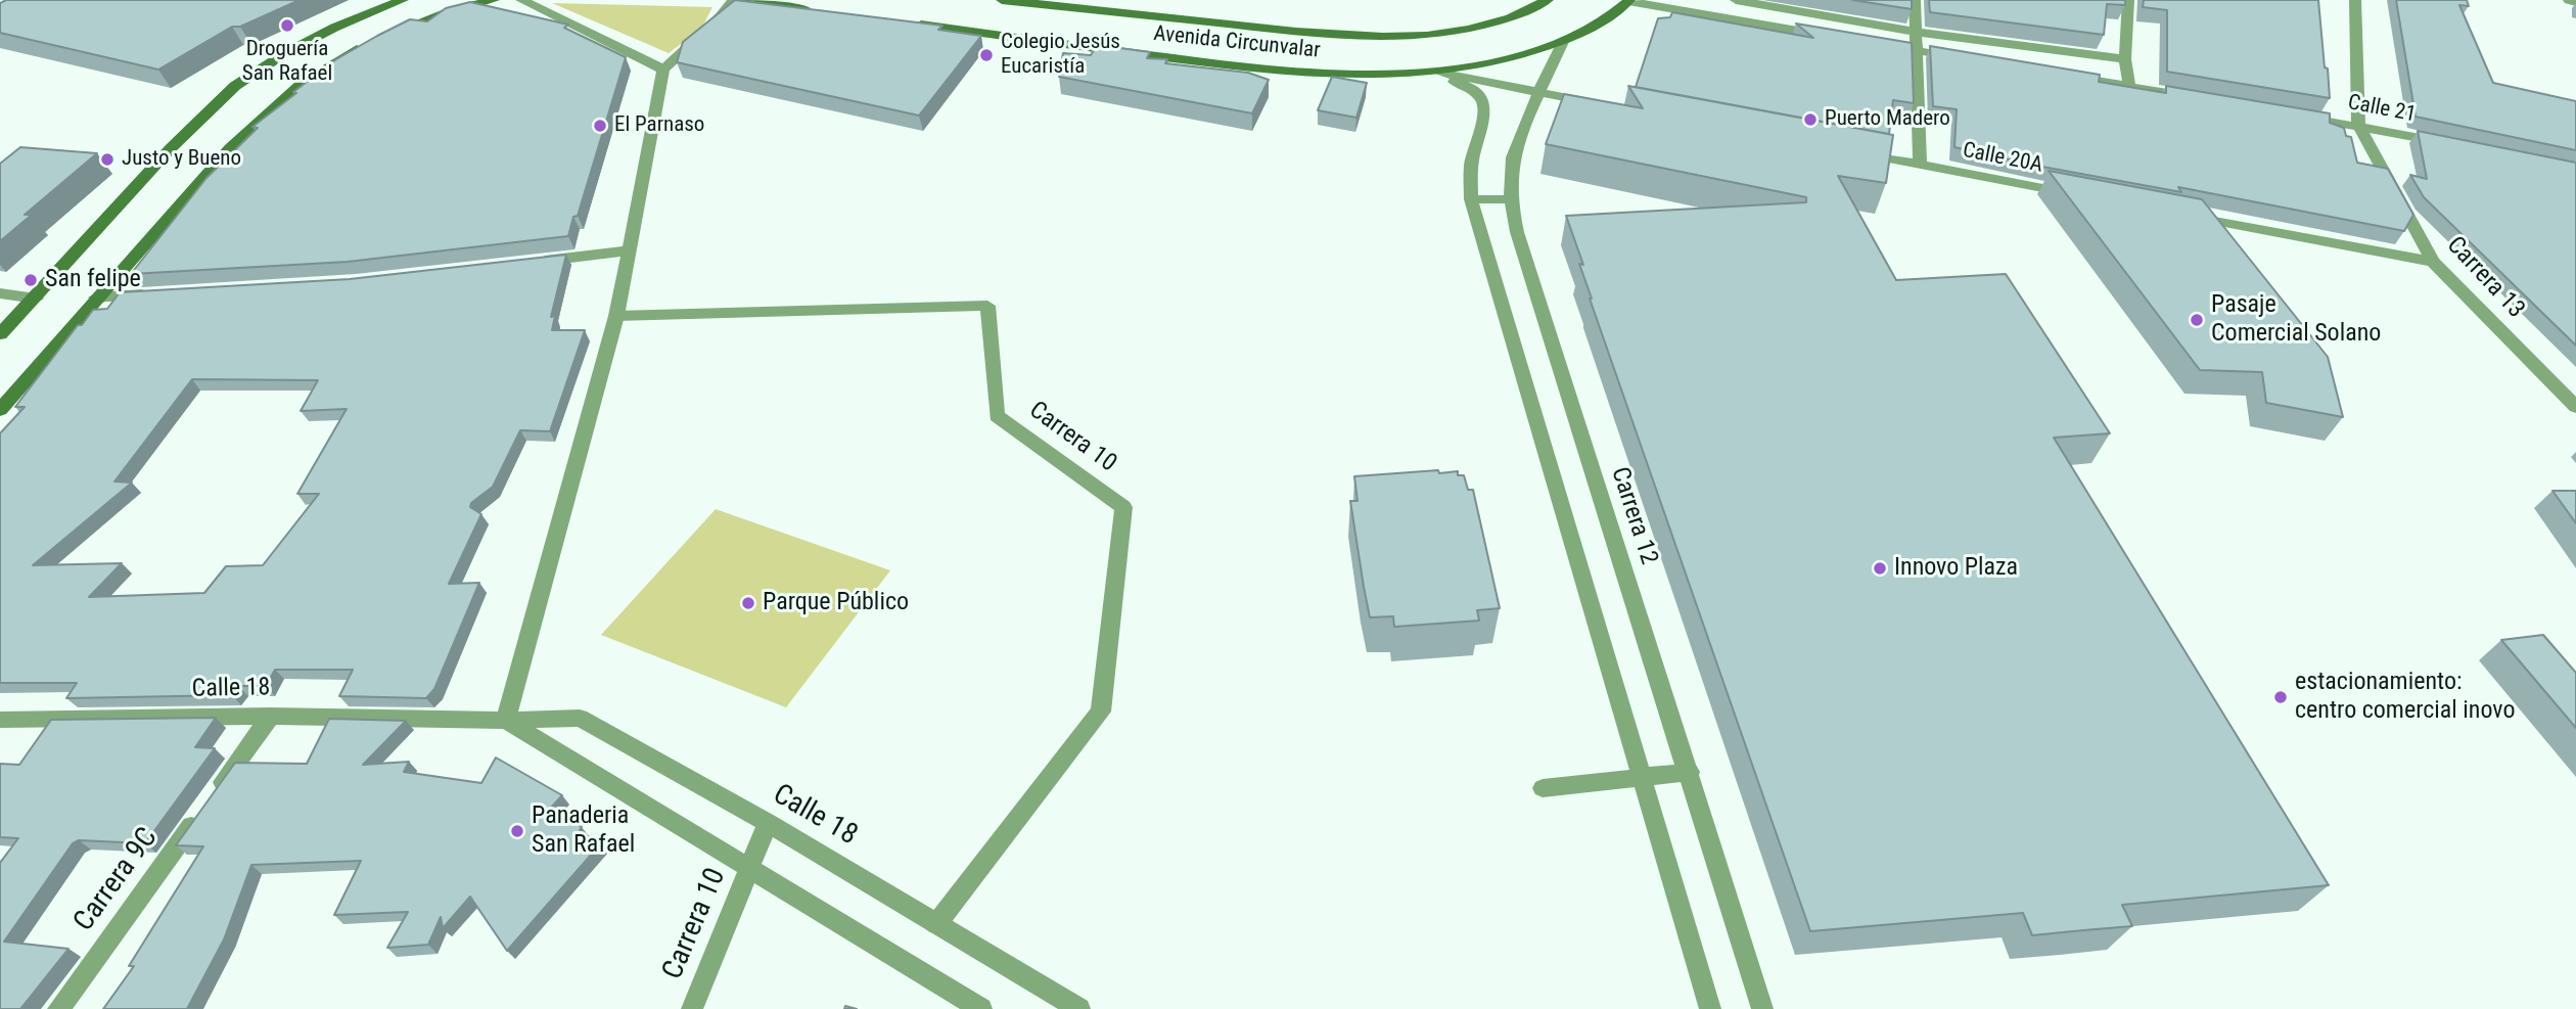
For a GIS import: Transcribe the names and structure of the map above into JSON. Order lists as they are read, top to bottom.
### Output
{
  "streets": {
    "main road": ["Avenida Circunvalar"],
    "street": [
      "Calle 21",
      "Calle 20A",
      "Carrera 13",
      "Carrera 10",
      "Carrera 12",
      "Calle 18",
      "Carrera 9C"
    ]
  },
  "crossings": [
    ["Avenida Circunvalar", "Carrera 12"],
    ["Calle 21", "Carrera 13"],
    ["Carrera 10", "Calle 18"],
    ["Calle 18", "Carrera 9C"]
  ],
  "places": [
    "Droguería San Rafael",
    "Colegio Jesús Eucaristía",
    "Puerto Madero",
    "El Parnaso",
    "Justo y Bueno",
    "San felipe",
    "Pasaje Comercial Solano",
    "Innovo Plaza",
    "Parque Público",
    "estacionamiento: centro comercial inovo",
    "Panaderia San Rafael"
  ]
}
